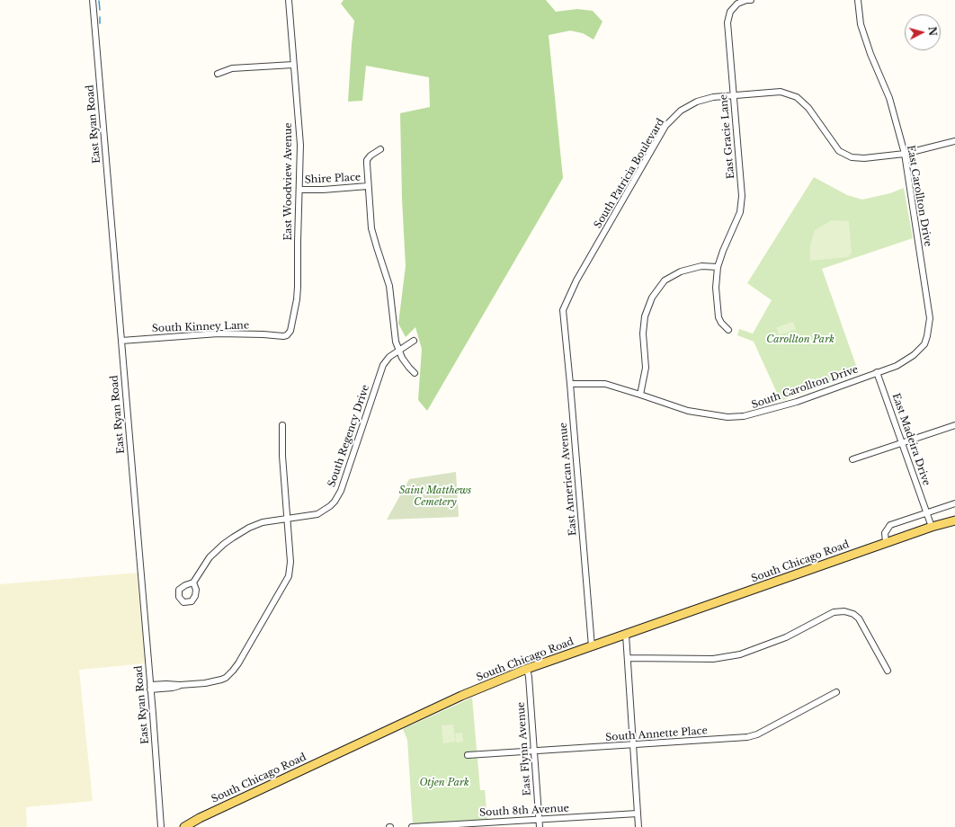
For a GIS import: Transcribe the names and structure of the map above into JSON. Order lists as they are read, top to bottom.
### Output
{
  "streets": {
    "main road": ["South Chicago Road"],
    "street": [
      "East Ryan Road",
      "East Gracie Lane",
      "South Patricia Boulevard",
      "Shire Place",
      "East Woodview Avenue",
      "East Carollton Drive",
      "South Kinney Lane",
      "South Carollton Drive",
      "South Regency Drive",
      "East Madeira Drive",
      "East American Avenue",
      "South Annette Place",
      "East Flynn Avenue",
      "South 8th Avenue"
    ]
  },
  "crossings": [
    ["East Ryan Road", "South Kinney Lane"],
    ["East Gracie Lane", "South Patricia Boulevard"],
    ["South Patricia Boulevard", "East Carollton Drive"],
    ["South Patricia Boulevard", "East American Avenue"],
    ["Shire Place", "East Woodview Avenue"],
    ["East Woodview Avenue", "South Kinney Lane"],
    ["East Carollton Drive", "South Carollton Drive"],
    ["East Carollton Drive", "East Madeira Drive"],
    ["South Carollton Drive", "East Madeira Drive"],
    ["South Carollton Drive", "East American Avenue"],
    ["East Madeira Drive", "South Chicago Road"],
    ["East American Avenue", "South Chicago Road"],
    ["South Chicago Road", "East Flynn Avenue"],
    ["South Annette Place", "East Flynn Avenue"],
    ["East Flynn Avenue", "South 8th Avenue"]
  ],
  "parks": ["Carollton Park", "Saint Matthews Cemetery", "Otjen Park"],
  "north": "right"
}
